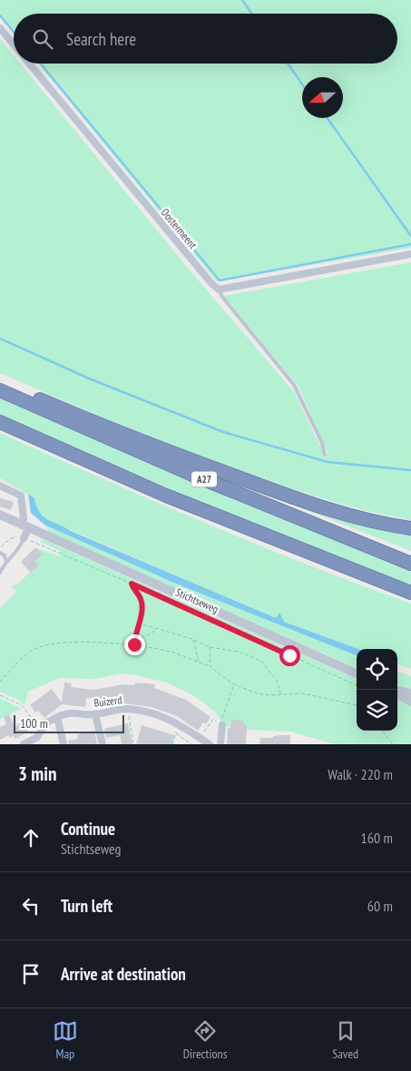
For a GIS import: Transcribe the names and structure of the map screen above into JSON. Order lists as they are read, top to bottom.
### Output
{
  "streets": {
    "highway": ["A27"],
    "street": ["Oostermeent", "Stichtseweg", "Buizerd"]
  },
  "scale_bar": "100 m",
  "north": "left",
  "page": {
    "search": "Search here",
    "scale": "100 m",
    "heading": ["3 min", "Walk · 220 m"],
    "list": [
      ["Continue", "Stichtseweg", "160 m"],
      ["Turn left", "60 m"],
      "Arrive at destination"
    ],
    "nav": ["Map", "Directions", "Saved"]
  }
}
